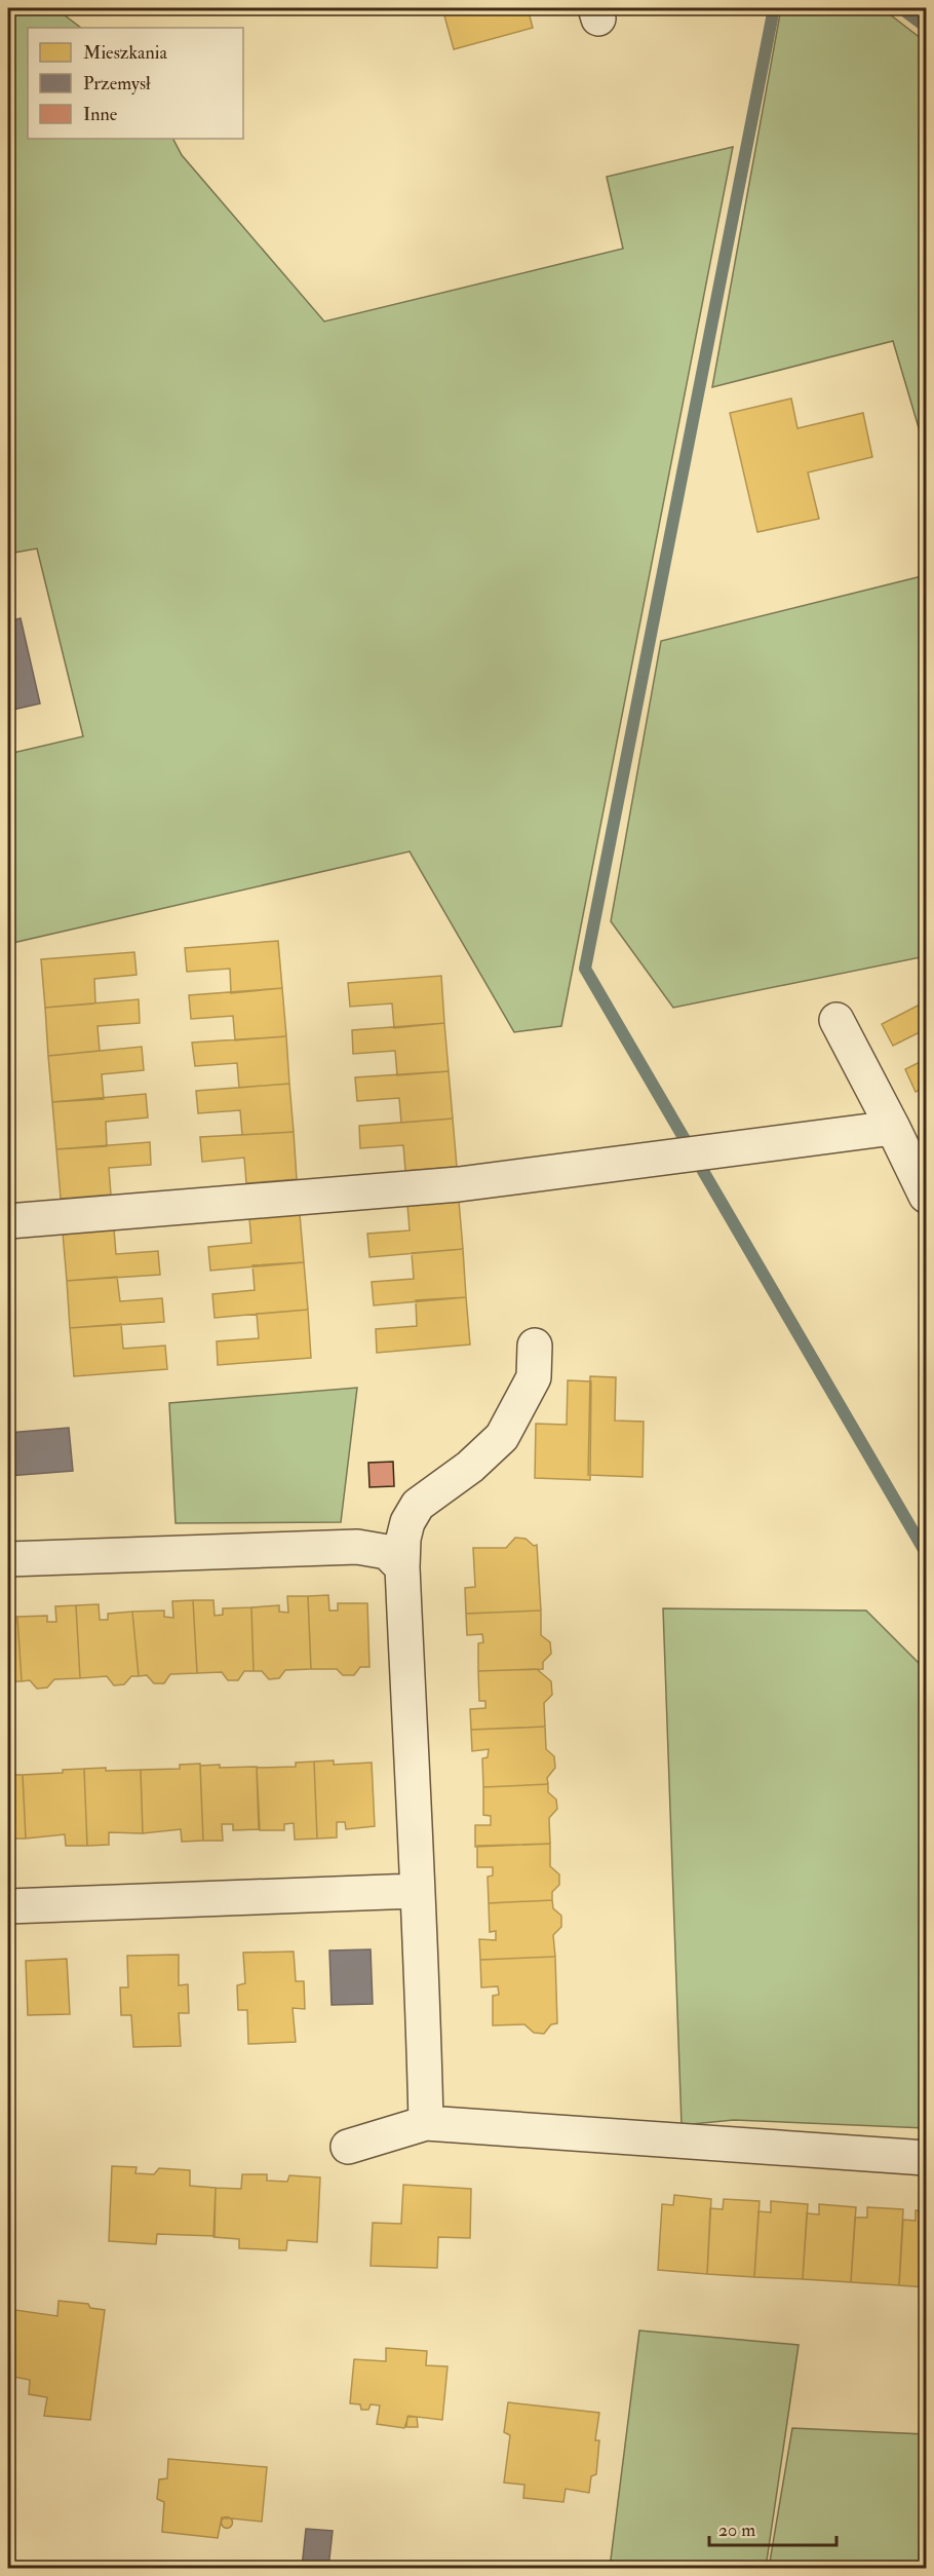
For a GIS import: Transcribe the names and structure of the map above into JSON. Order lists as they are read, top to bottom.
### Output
{
  "legend": ["Mieszkania", "Przemysł", "Inne"],
  "scale_bar": "20 m"
}
